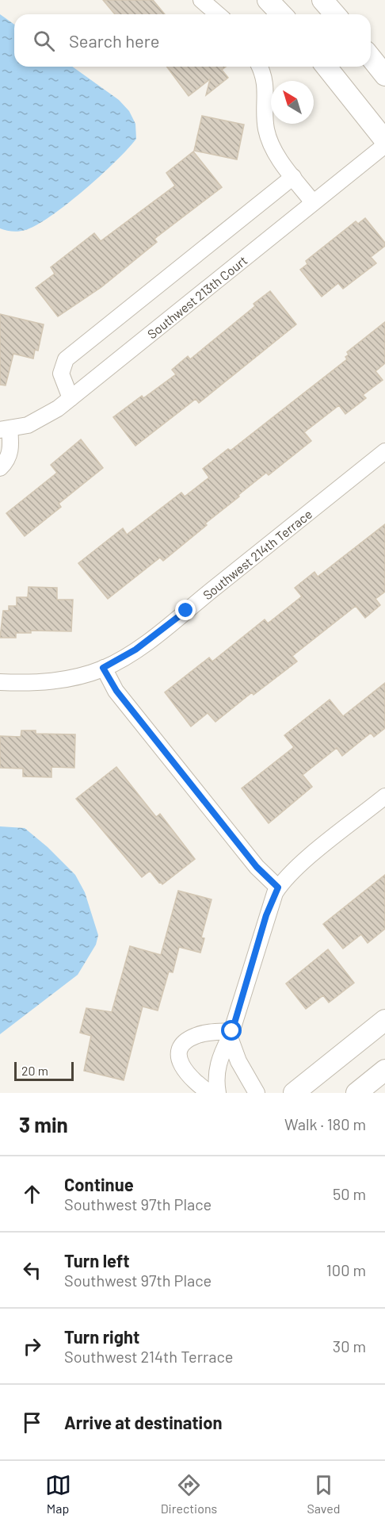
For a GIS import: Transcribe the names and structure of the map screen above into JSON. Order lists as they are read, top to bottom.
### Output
{
  "streets": {
    "street": ["Southwest 213th Court", "Southwest 214th Terrace"]
  },
  "scale_bar": "20 m",
  "north": "top left",
  "page": {
    "search": "Search here",
    "scale": "20 m",
    "heading": ["3 min", "Walk · 180 m"],
    "list": [
      ["Continue", "Southwest 97th Place", "50 m"],
      ["Turn left", "Southwest 97th Place", "100 m"],
      ["Turn right", "Southwest 214th Terrace", "30 m"],
      "Arrive at destination"
    ],
    "nav": ["Map", "Directions", "Saved"]
  }
}
